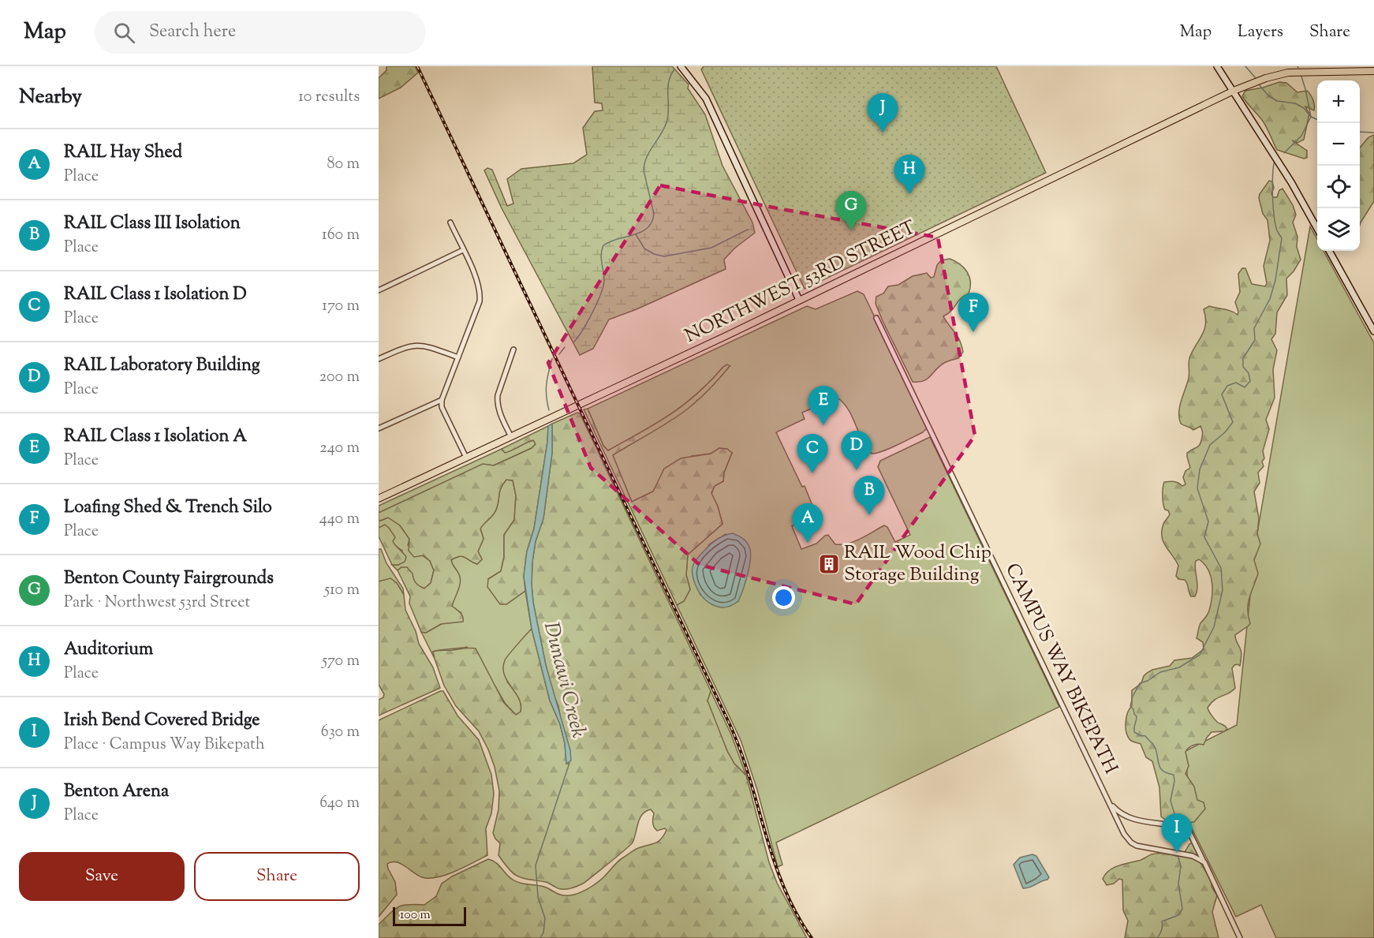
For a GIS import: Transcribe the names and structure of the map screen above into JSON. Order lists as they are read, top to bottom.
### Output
{
  "streets": {
    "main road": ["NORTHWEST 53RD STREET"],
    "street": ["CAMPUS WAY BIKEPATH"]
  },
  "water": ["Dunawi Creek"],
  "places": {
    "building": ["RAIL Wood Chip Storage Building"]
  },
  "scale_bar": "100 m",
  "page": {
    "header": "Map",
    "search": "Search here",
    "nav": ["Map", "Layers", "Share"],
    "heading": ["Nearby", "10 results"],
    "map_buttons": ["+", "−"],
    "pins": [
      "J",
      "H",
      "G",
      "F",
      "E",
      "D",
      "C",
      "B",
      "A",
      "I"
    ],
    "list": [
      {
        "mark": "A",
        "name": "RAIL Hay Shed",
        "note": "Place",
        "value": "80 m"
      },
      {
        "mark": "B",
        "name": "RAIL Class III Isolation",
        "note": "Place",
        "value": "160 m"
      },
      {
        "mark": "C",
        "name": "RAIL Class 1 Isolation D",
        "note": "Place",
        "value": "170 m"
      },
      {
        "mark": "D",
        "name": "RAIL Laboratory Building",
        "note": "Place",
        "value": "200 m"
      },
      {
        "mark": "E",
        "name": "RAIL Class 1 Isolation A",
        "note": "Place",
        "value": "240 m"
      },
      {
        "mark": "F",
        "name": "Loafing Shed & Trench Silo",
        "note": "Place",
        "value": "440 m"
      },
      {
        "mark": "G",
        "name": "Benton County Fairgrounds",
        "note": "Park · Northwest 53rd Street",
        "value": "510 m"
      },
      {
        "mark": "H",
        "name": "Auditorium",
        "note": "Place",
        "value": "570 m"
      },
      {
        "mark": "I",
        "name": "Irish Bend Covered Bridge",
        "note": "Place · Campus Way Bikepath",
        "value": "630 m"
      },
      {
        "mark": "J",
        "name": "Benton Arena",
        "note": "Place",
        "value": "640 m"
      }
    ],
    "buttons": ["Save", "Share"],
    "scale": "100 m"
  }
}
